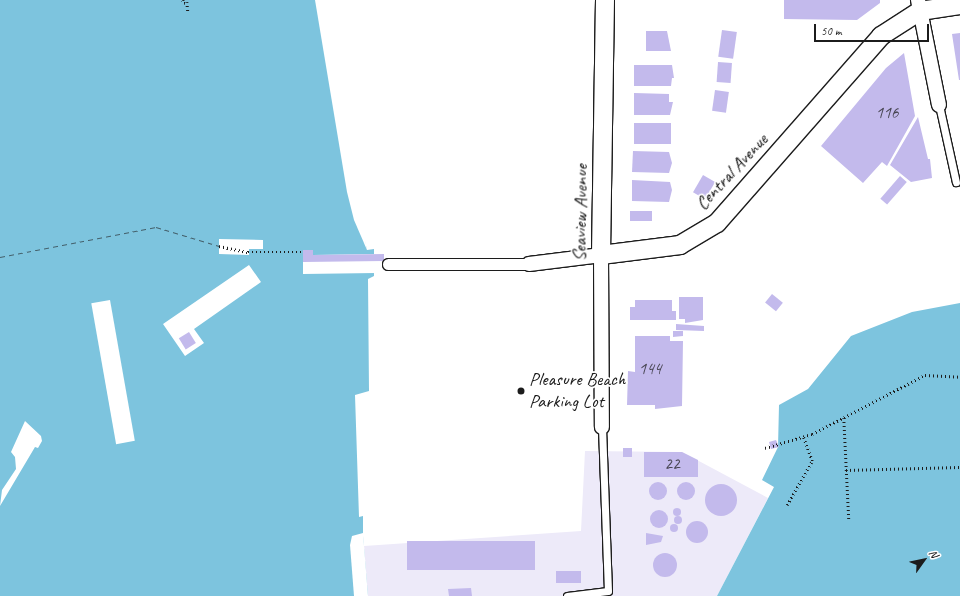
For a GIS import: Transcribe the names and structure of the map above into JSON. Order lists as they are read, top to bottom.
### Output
{
  "streets": {
    "street": ["Central Avenue", "Seaview Avenue"]
  },
  "crossings": [
    ["Central Avenue", "Seaview Avenue"]
  ],
  "places": ["Pleasure Beach Parking Lot"],
  "house_numbers": ["116", "144", "22"],
  "scale_bar": "50 m",
  "north": "top right"
}
